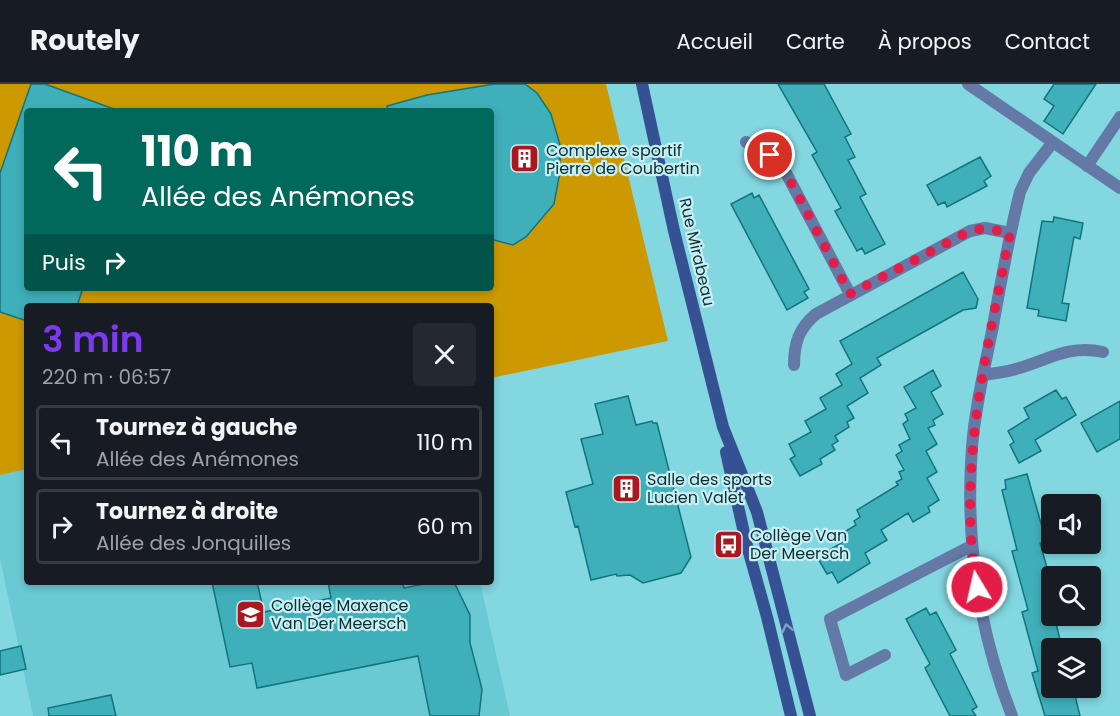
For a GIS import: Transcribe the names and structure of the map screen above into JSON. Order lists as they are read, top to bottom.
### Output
{
  "streets": {
    "main road": ["Rue Mirabeau"]
  },
  "places": {
    "building": ["Complexe sportif Pierre de Coubertin", "Salle des sports Lucien Valet"],
    "bus stop": ["Collège Van Der Meersch"],
    "school or university": ["Collège Maxence Van Der Meersch"]
  },
  "page": {
    "header": "Routely",
    "nav": [
      "Accueil",
      "Carte",
      "À propos",
      "Contact"
    ],
    "turn": ["110 m", "Allée des Anémones"],
    "then": "Puis",
    "heading": ["3 min", "220 m · 06:57"],
    "list": [
      {
        "name": "Tournez à gauche",
        "note": "Allée des Anémones",
        "value": "110 m"
      },
      {
        "name": "Tournez à droite",
        "note": "Allée des Jonquilles",
        "value": "60 m"
      }
    ]
  }
}
